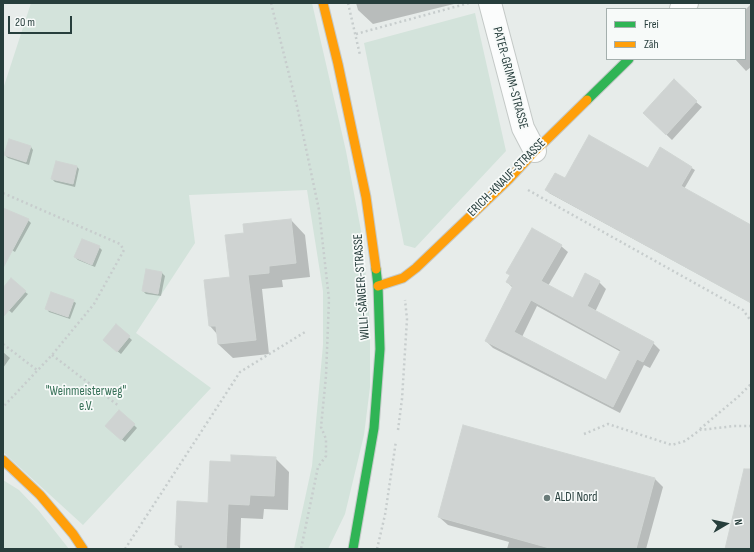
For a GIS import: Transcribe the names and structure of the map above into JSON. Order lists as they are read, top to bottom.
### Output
{
  "streets": {
    "main road": ["ERICH-KNAUF-STRASSE", "WILLI-SÄNGER-STRASSE"],
    "street": ["PATER-GRIMM-STRASSE"]
  },
  "crossings": [
    ["PATER-GRIMM-STRASSE", "ERICH-KNAUF-STRASSE"],
    ["ERICH-KNAUF-STRASSE", "WILLI-SÄNGER-STRASSE"]
  ],
  "parks": ["\"Weinmeisterweg\" e.V."],
  "places": ["ALDI Nord"],
  "legend": ["Frei", "Zäh"],
  "scale_bar": "20 m",
  "north": "right"
}
